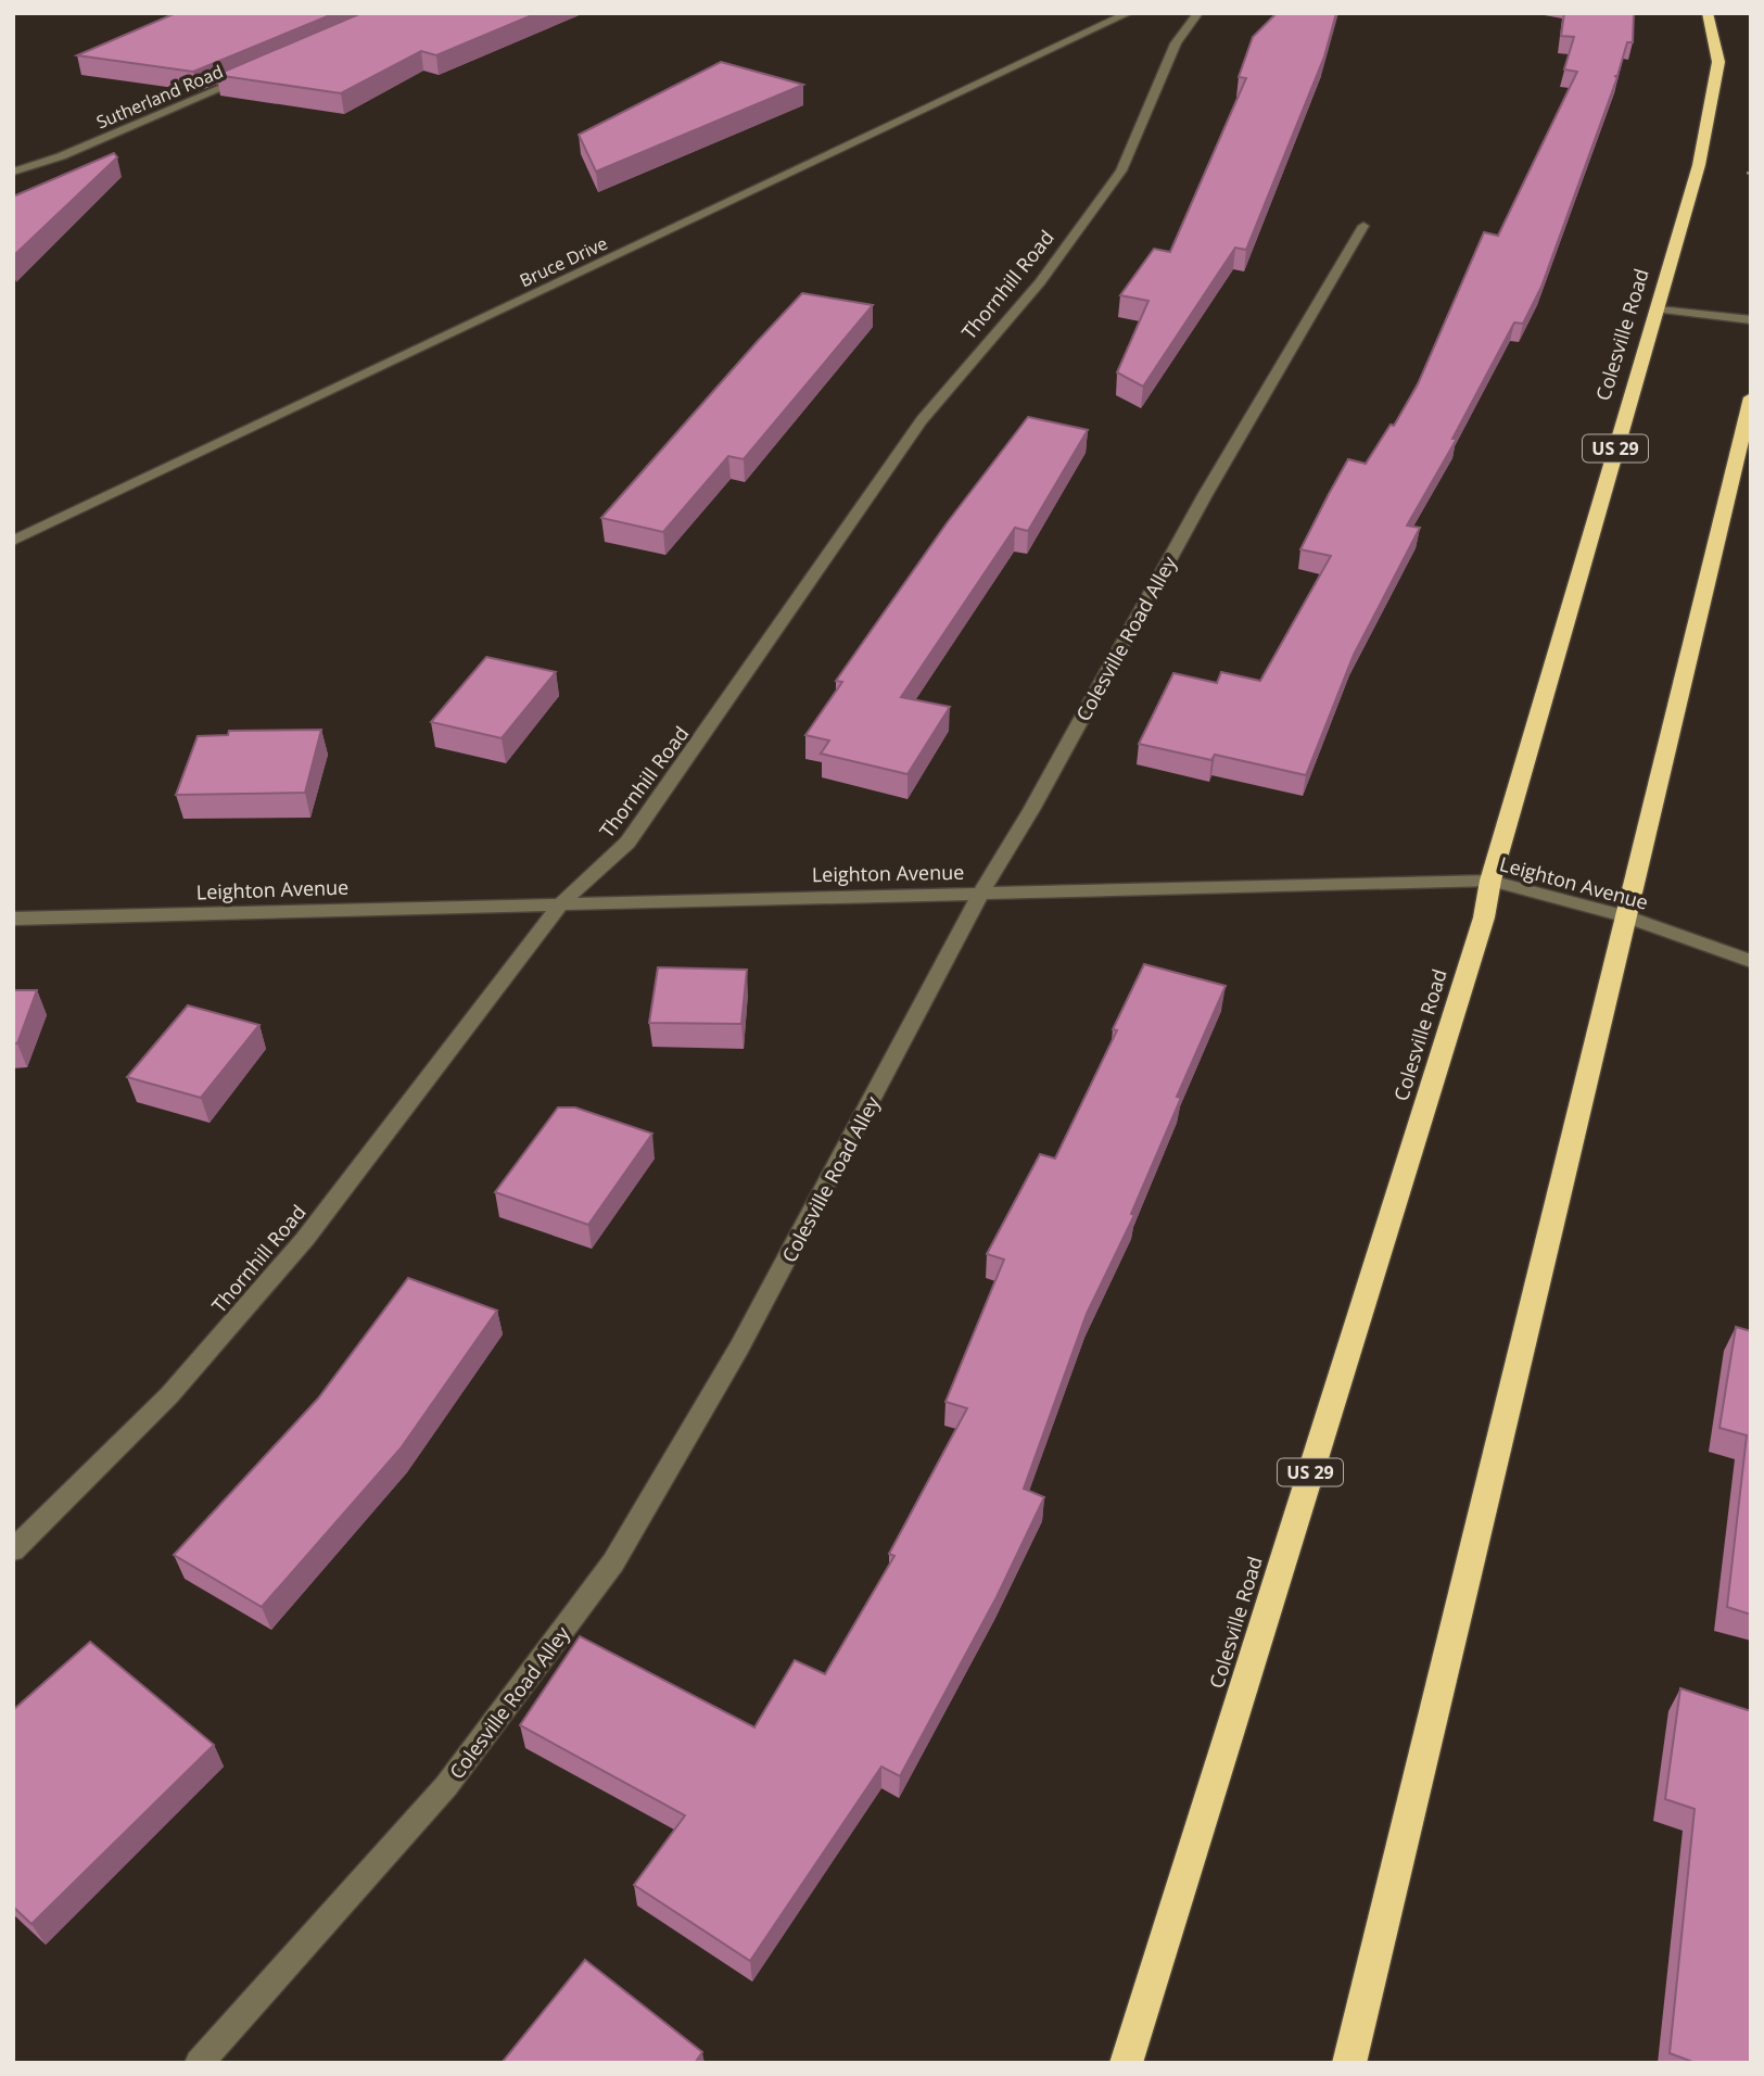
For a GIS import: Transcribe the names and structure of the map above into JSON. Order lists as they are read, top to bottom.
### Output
{
  "streets": {
    "highway": ["Colesville Road", "US 29"],
    "street": [
      "Sutherland Road",
      "Bruce Drive",
      "Thornhill Road",
      "Colesville Road Alley",
      "Leighton Avenue"
    ]
  },
  "crossings": [
    ["Thornhill Road", "Leighton Avenue"],
    ["Colesville Road", "Leighton Avenue"],
    ["Colesville Road Alley", "Leighton Avenue"]
  ]
}
